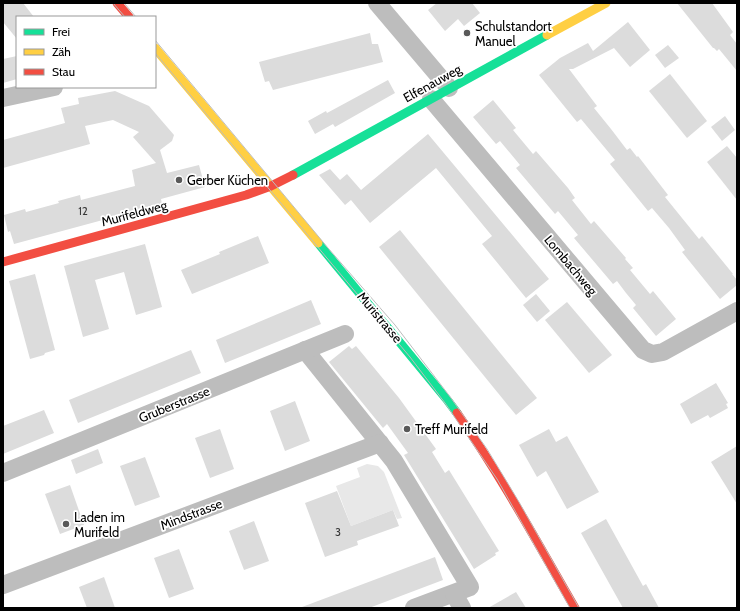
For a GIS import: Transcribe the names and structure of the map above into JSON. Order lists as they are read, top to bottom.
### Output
{
  "streets": {
    "main road": ["Elfenauweg", "Murifeldweg", "Muristrasse"],
    "street": ["Lombachweg", "Gruberstrasse", "Mindstrasse"]
  },
  "crossings": [
    ["Elfenauweg", "Murifeldweg"],
    ["Elfenauweg", "Lombachweg"],
    ["Elfenauweg", "Muristrasse"],
    ["Murifeldweg", "Muristrasse"]
  ],
  "places": [
    "Schulstandort Manuel",
    "Gerber Küchen",
    "Treff Murifeld",
    "Laden im Murifeld"
  ],
  "house_numbers": ["12", "3"],
  "legend": ["Frei", "Zäh", "Stau"]
}
